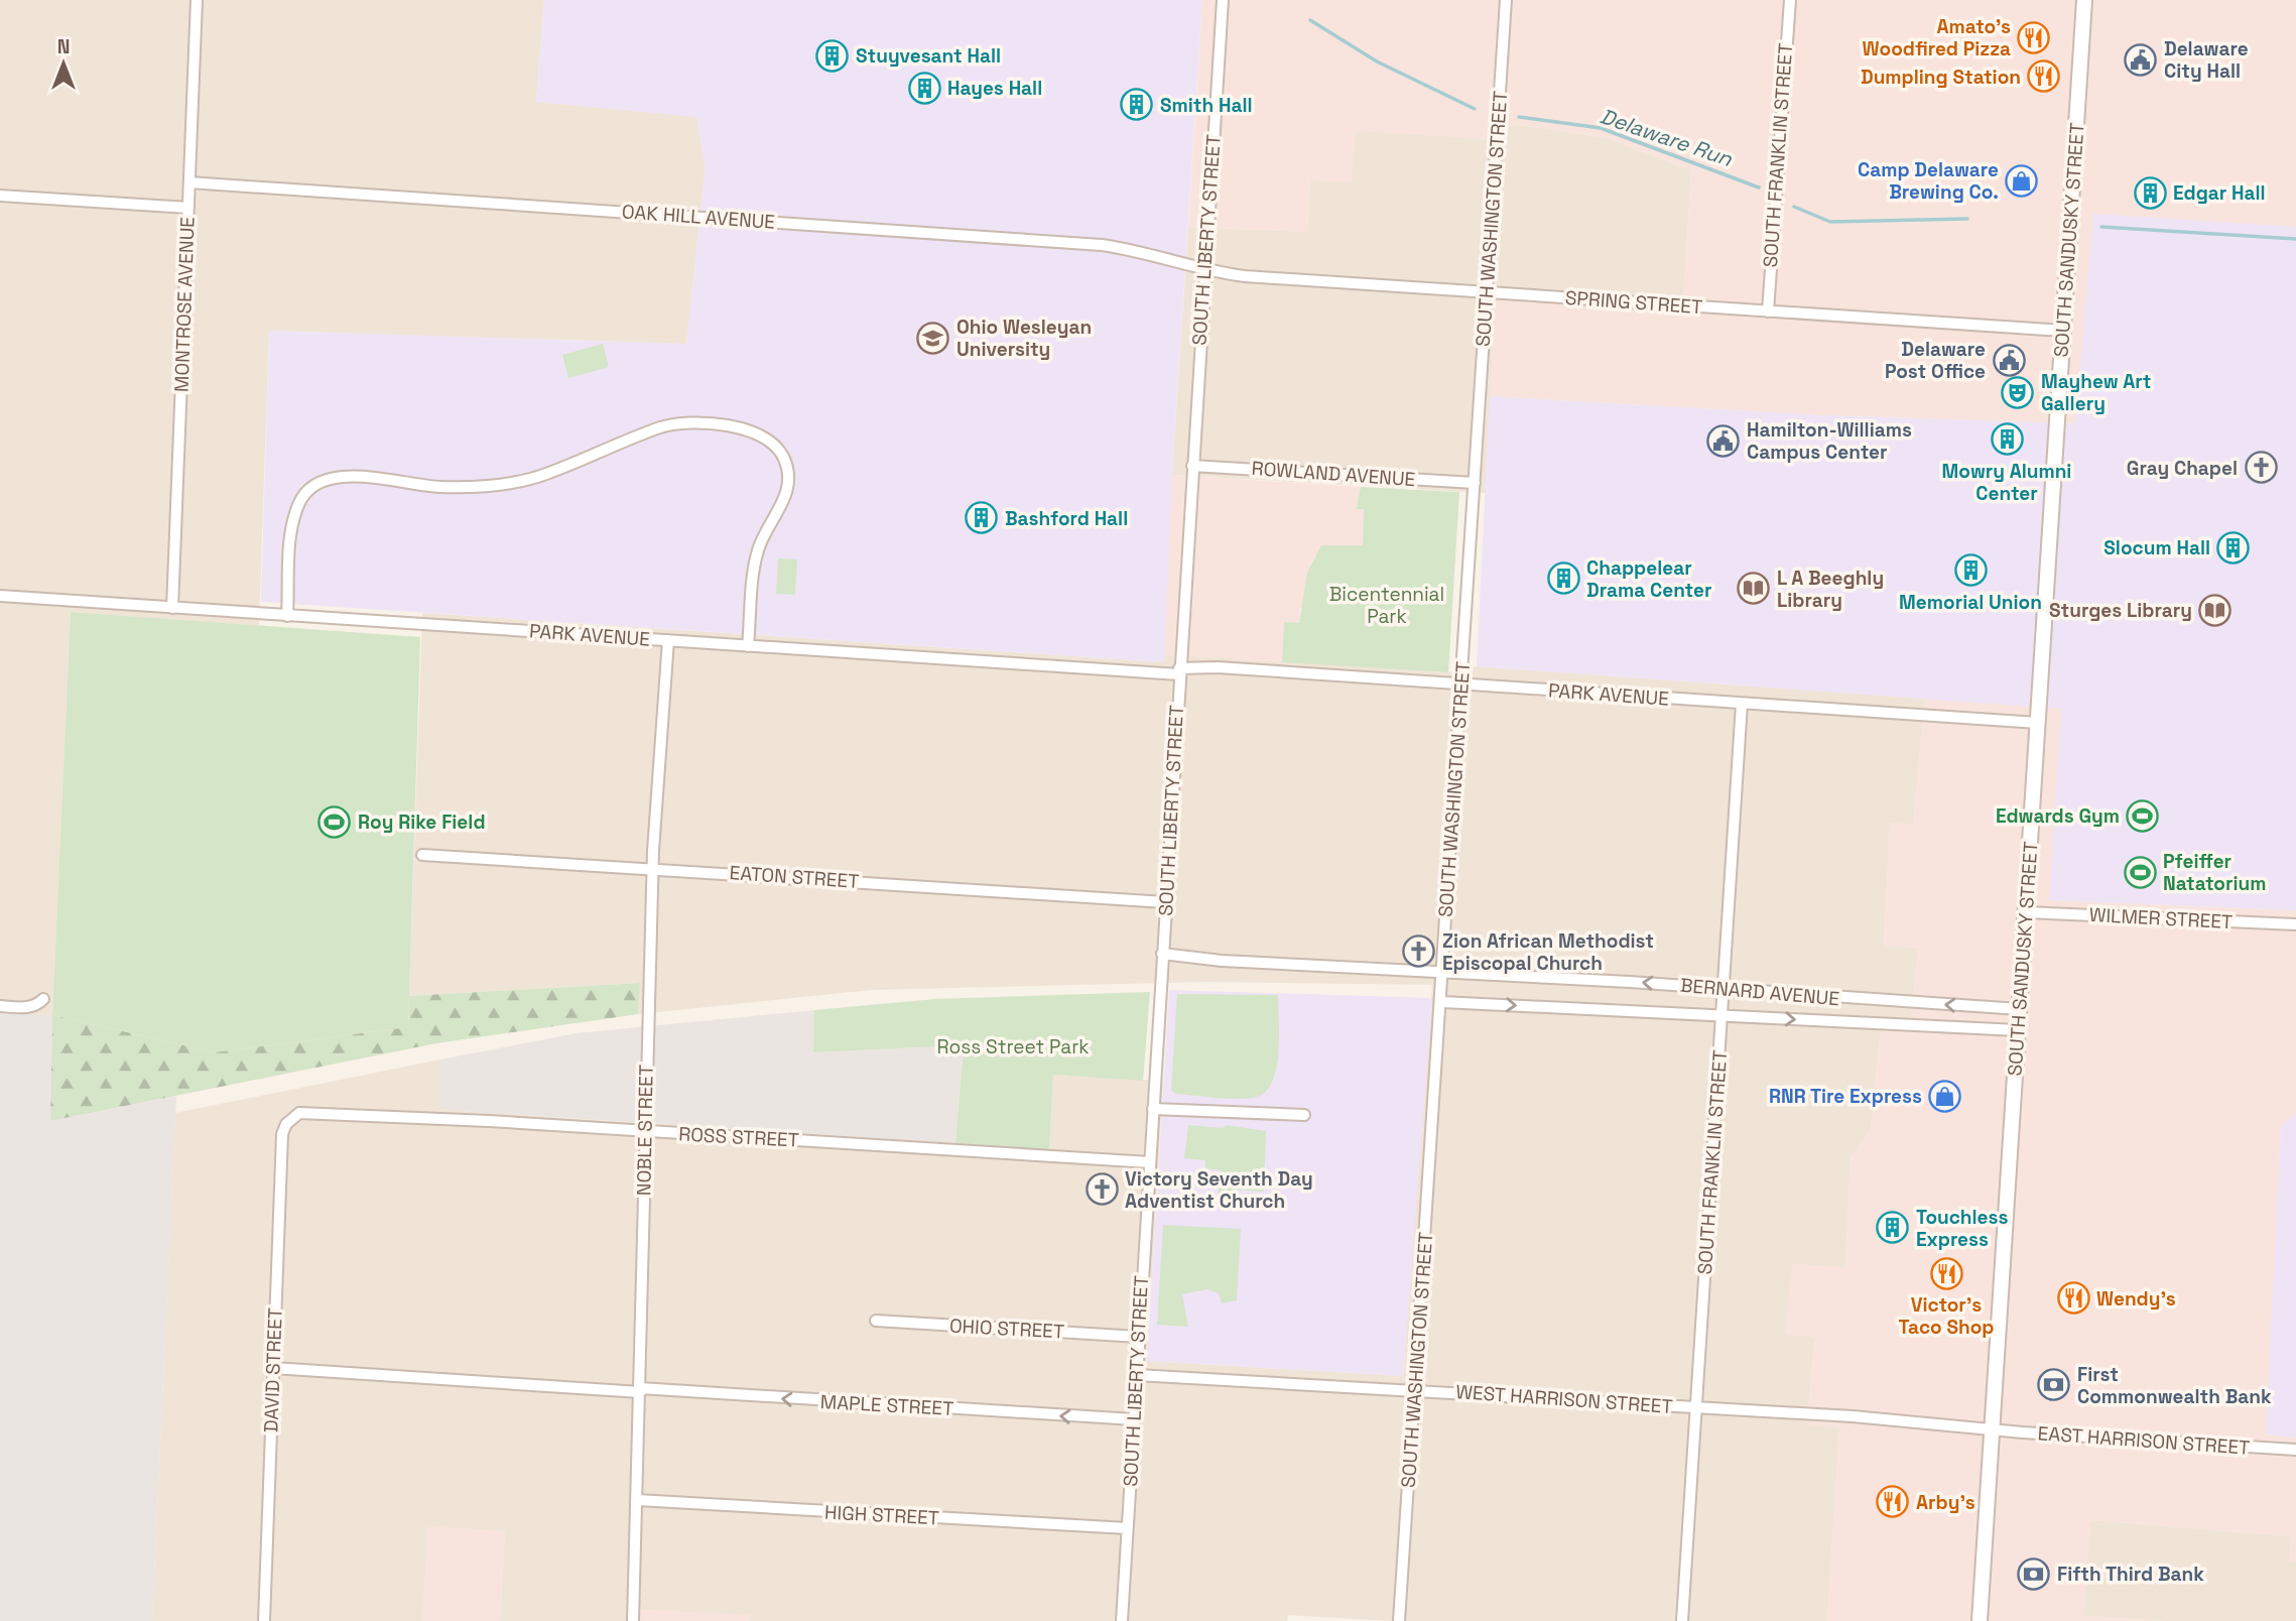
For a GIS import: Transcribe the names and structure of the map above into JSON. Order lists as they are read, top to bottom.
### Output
{
  "streets": {
    "street": [
      "SOUTH FRANKLIN STREET",
      "OAK HILL AVENUE",
      "SOUTH WASHINGTON STREET",
      "SOUTH LIBERTY STREET",
      "SOUTH SANDUSKY STREET",
      "SPRING STREET",
      "MONTROSE AVENUE",
      "ROWLAND AVENUE",
      "PARK AVENUE",
      "EATON STREET",
      "WILMER STREET",
      "BERNARD AVENUE",
      "NOBLE STREET",
      "ROSS STREET",
      "OHIO STREET",
      "DAVID STREET",
      "WEST HARRISON STREET",
      "MAPLE STREET",
      "EAST HARRISON STREET",
      "HIGH STREET"
    ]
  },
  "crossings": [
    ["SOUTH FRANKLIN STREET", "SPRING STREET"],
    ["SOUTH FRANKLIN STREET", "PARK AVENUE"],
    ["SOUTH FRANKLIN STREET", "BERNARD AVENUE"],
    ["SOUTH FRANKLIN STREET", "WEST HARRISON STREET"],
    ["OAK HILL AVENUE", "SOUTH LIBERTY STREET"],
    ["OAK HILL AVENUE", "SPRING STREET"],
    ["OAK HILL AVENUE", "MONTROSE AVENUE"],
    ["SOUTH WASHINGTON STREET", "SPRING STREET"],
    ["SOUTH WASHINGTON STREET", "ROWLAND AVENUE"],
    ["SOUTH WASHINGTON STREET", "PARK AVENUE"],
    ["SOUTH WASHINGTON STREET", "BERNARD AVENUE"],
    ["SOUTH WASHINGTON STREET", "WEST HARRISON STREET"],
    ["SOUTH LIBERTY STREET", "SPRING STREET"],
    ["SOUTH LIBERTY STREET", "ROWLAND AVENUE"],
    ["SOUTH LIBERTY STREET", "PARK AVENUE"],
    ["SOUTH LIBERTY STREET", "EATON STREET"],
    ["SOUTH LIBERTY STREET", "BERNARD AVENUE"],
    ["SOUTH LIBERTY STREET", "ROSS STREET"],
    ["SOUTH LIBERTY STREET", "OHIO STREET"],
    ["SOUTH LIBERTY STREET", "WEST HARRISON STREET"],
    ["SOUTH LIBERTY STREET", "MAPLE STREET"],
    ["SOUTH LIBERTY STREET", "HIGH STREET"],
    ["SOUTH SANDUSKY STREET", "SPRING STREET"],
    ["SOUTH SANDUSKY STREET", "PARK AVENUE"],
    ["SOUTH SANDUSKY STREET", "WILMER STREET"],
    ["SOUTH SANDUSKY STREET", "BERNARD AVENUE"],
    ["SOUTH SANDUSKY STREET", "WEST HARRISON STREET"],
    ["SOUTH SANDUSKY STREET", "EAST HARRISON STREET"],
    ["MONTROSE AVENUE", "PARK AVENUE"],
    ["PARK AVENUE", "NOBLE STREET"],
    ["EATON STREET", "NOBLE STREET"],
    ["NOBLE STREET", "ROSS STREET"],
    ["NOBLE STREET", "MAPLE STREET"],
    ["NOBLE STREET", "HIGH STREET"],
    ["ROSS STREET", "DAVID STREET"],
    ["DAVID STREET", "MAPLE STREET"],
    ["WEST HARRISON STREET", "EAST HARRISON STREET"]
  ],
  "one_way": ["MAPLE STREET"],
  "water": ["Delaware Run"],
  "parks": ["Bicentennial Park", "Ross Street Park"],
  "places": {
    "restaurant": [
      "Amato's Woodfired Pizza",
      "Dumpling Station",
      "Victor's Taco Shop",
      "Wendy's",
      "Arby's"
    ],
    "building": [
      "Stuyvesant Hall",
      "Hayes Hall",
      "Smith Hall",
      "Edgar Hall",
      "Mowry Alumni Center",
      "Bashford Hall",
      "Slocum Hall",
      "Memorial Union",
      "Chappelear Drama Center",
      "Touchless Express"
    ],
    "public building": ["Delaware City Hall", "Delaware Post Office", "Hamilton-Williams Campus Center"],
    "shop": ["Camp Delaware Brewing Co.", "RNR Tire Express"],
    "school or university": ["Ohio Wesleyan University"],
    "theatre": ["Mayhew Art Gallery"],
    "church": ["Gray Chapel", "Zion African Methodist Episcopal Church", "Victory Seventh Day Adventist Church"],
    "library": ["L A Beeghly Library", "Sturges Library"],
    "sports": ["Edwards Gym", "Roy Rike Field", "Pfeiffer Natatorium"],
    "bank": ["First Commonwealth Bank", "Fifth Third Bank"]
  },
  "north": "top"
}
